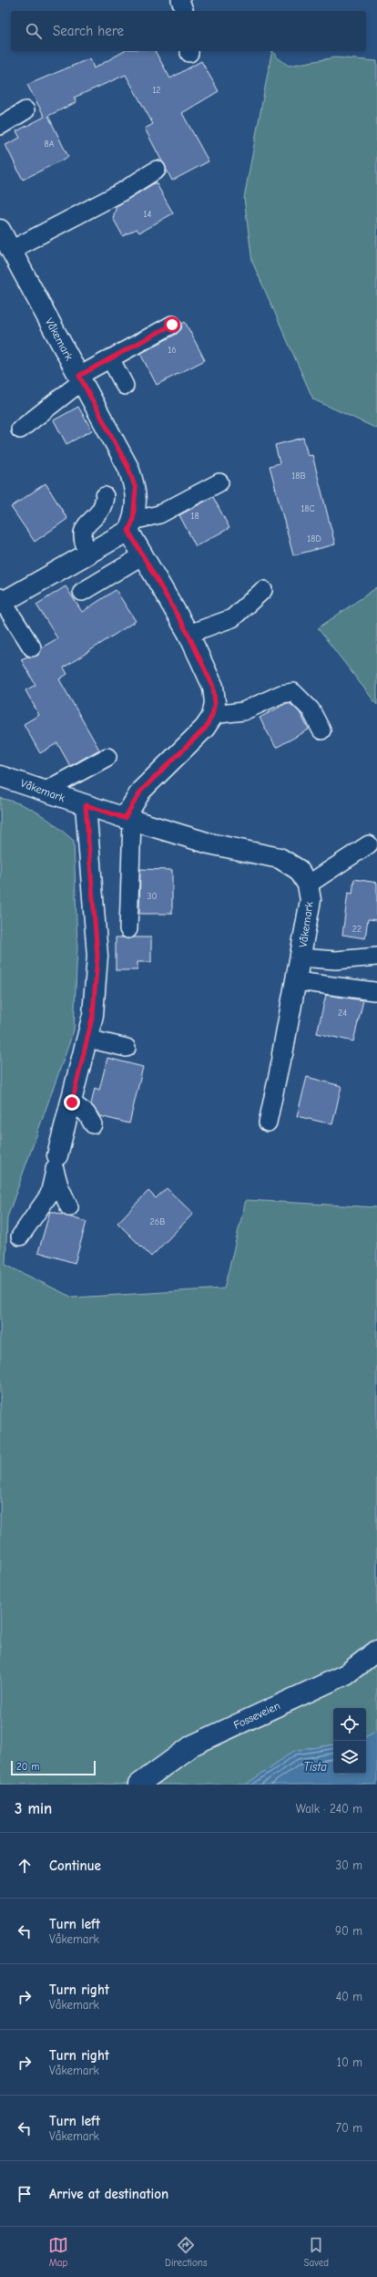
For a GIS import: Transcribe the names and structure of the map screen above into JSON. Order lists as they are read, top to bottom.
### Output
{
  "streets": {
    "street": ["Våkemark", "Fosseveien"]
  },
  "water": ["Tista"],
  "house_numbers": [
    "12",
    "8A",
    "14",
    "16",
    "18B",
    "18C",
    "18",
    "18D",
    "30",
    "22",
    "24",
    "26B"
  ],
  "scale_bar": "20 m",
  "page": {
    "search": "Search here",
    "scale": "20 m",
    "heading": ["3 min", "Walk · 240 m"],
    "list": [
      ["Continue", "30 m"],
      ["Turn left", "Våkemark", "90 m"],
      ["Turn right", "Våkemark", "40 m"],
      ["Turn right", "Våkemark", "10 m"],
      ["Turn left", "Våkemark", "70 m"],
      "Arrive at destination"
    ],
    "nav": ["Map", "Directions", "Saved"]
  }
}
